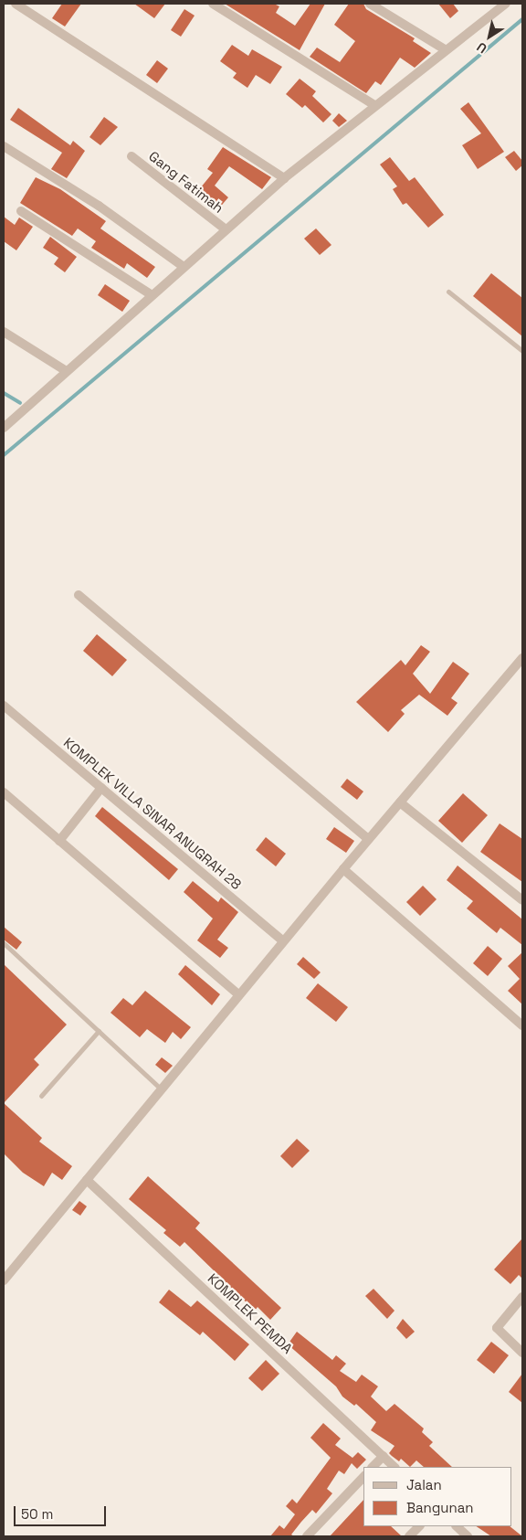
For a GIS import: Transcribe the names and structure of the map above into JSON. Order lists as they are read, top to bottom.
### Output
{
  "streets": {
    "street": ["Gang Fatimah", "KOMPLEK VILLA SINAR ANUGRAH 28", "KOMPLEK PEMDA"]
  },
  "legend": ["Jalan", "Bangunan"],
  "scale_bar": "50 m",
  "north": "bottom left"
}
